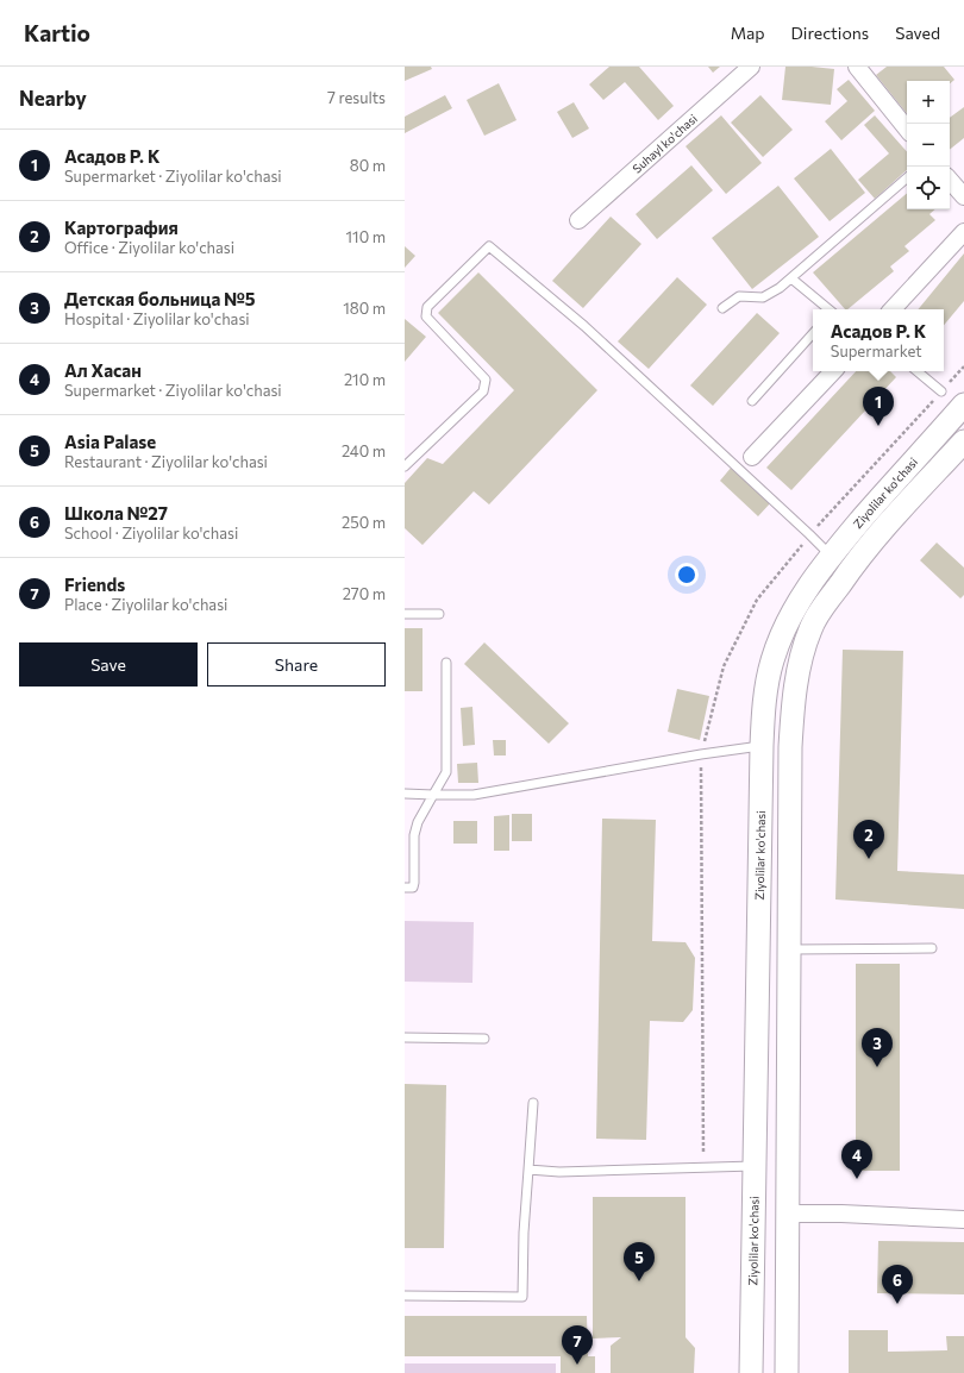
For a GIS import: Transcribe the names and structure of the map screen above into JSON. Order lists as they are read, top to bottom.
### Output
{
  "streets": {
    "main road": ["Ziyolilar ko'chasi"],
    "street": ["Suhayl ko'chasi"]
  },
  "page": {
    "header": "Kartio",
    "nav": ["Map", "Directions", "Saved"],
    "heading": ["Nearby", "7 results"],
    "map_buttons": ["+", "−"],
    "list": [
      {
        "mark": "1",
        "name": "Асадов Р. К",
        "note": "Supermarket · Ziyolilar ko'chasi",
        "value": "80 m"
      },
      {
        "mark": "2",
        "name": "Картография",
        "note": "Office · Ziyolilar ko'chasi",
        "value": "110 m"
      },
      {
        "mark": "3",
        "name": "Детская больница №5",
        "note": "Hospital · Ziyolilar ko'chasi",
        "value": "180 m"
      },
      {
        "mark": "4",
        "name": "Ал Хасан",
        "note": "Supermarket · Ziyolilar ko'chasi",
        "value": "210 m"
      },
      {
        "mark": "5",
        "name": "Asia Palase",
        "note": "Restaurant · Ziyolilar ko'chasi",
        "value": "240 m"
      },
      {
        "mark": "6",
        "name": "Школа №27",
        "note": "School · Ziyolilar ko'chasi",
        "value": "250 m"
      },
      {
        "mark": "7",
        "name": "Friends",
        "note": "Place · Ziyolilar ko'chasi",
        "value": "270 m"
      }
    ],
    "popup": ["Асадов Р. К", "Supermarket"],
    "pins": [
      "1",
      "2",
      "3",
      "4",
      "5",
      "6",
      "7"
    ],
    "buttons": ["Save", "Share"]
  }
}
